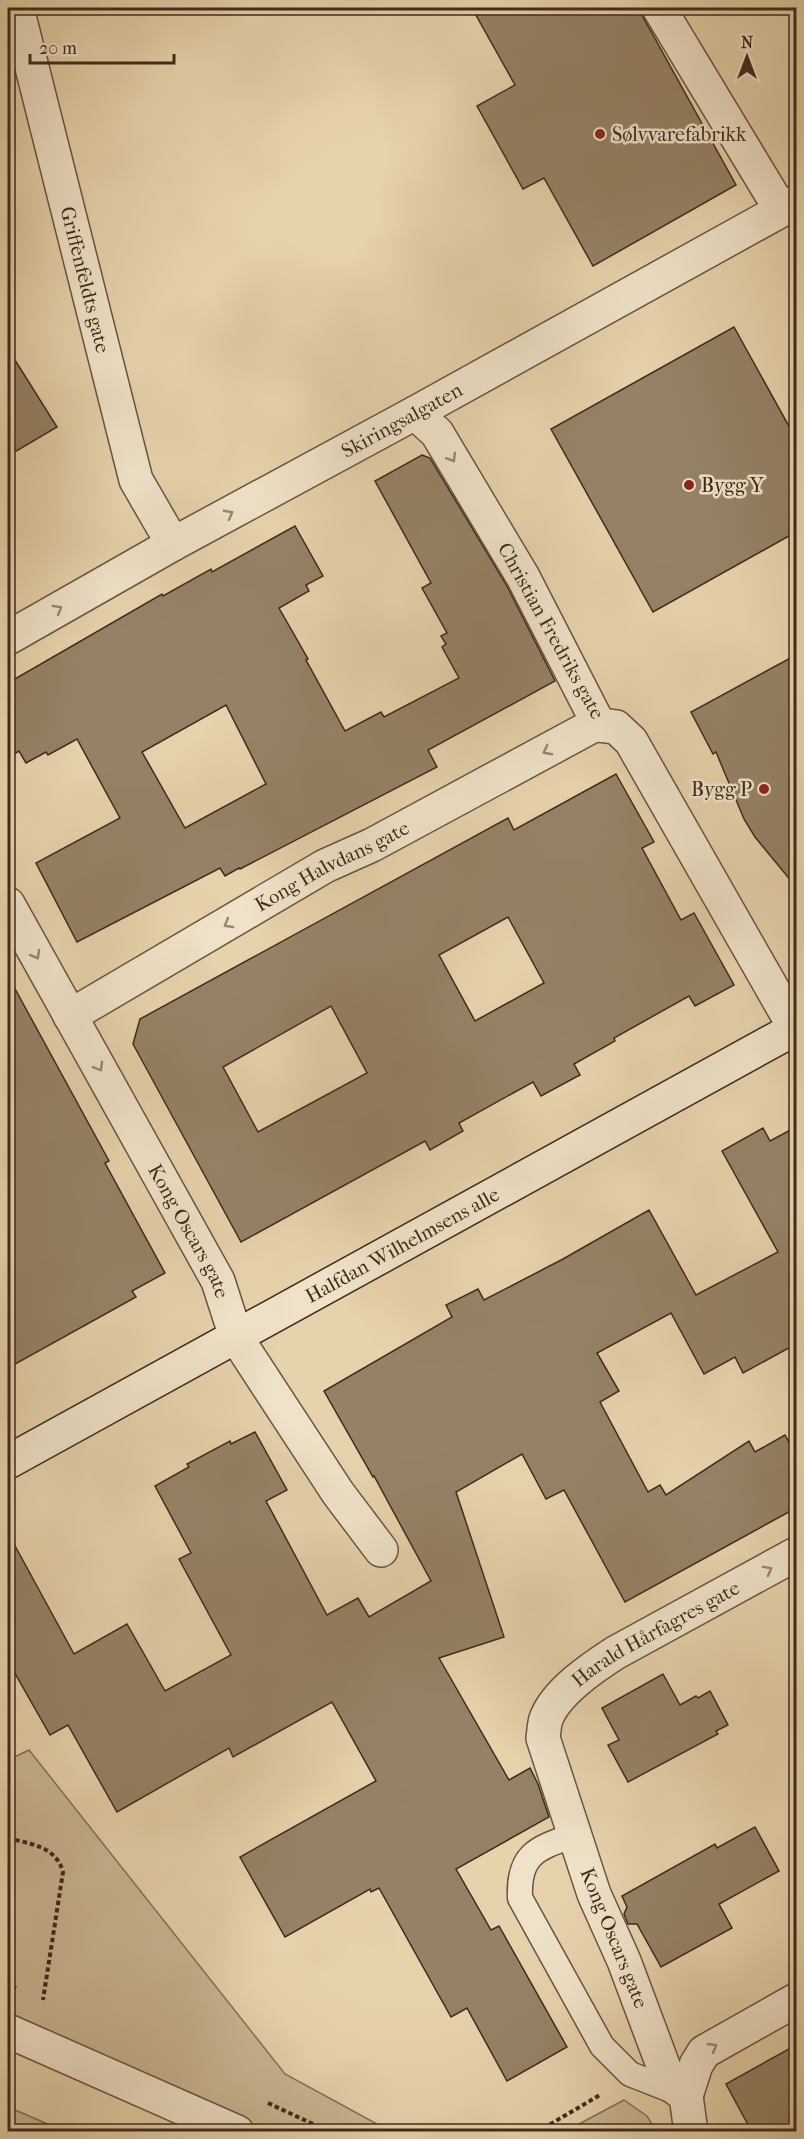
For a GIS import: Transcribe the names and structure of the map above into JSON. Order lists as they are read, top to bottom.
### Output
{
  "streets": {
    "street": [
      "Griffenfeldts gate",
      "Skiringsalgaten",
      "Christian Fredriks gate",
      "Kong Halvdans gate",
      "Kong Oscars gate",
      "Halfdan Wilhelmsens alle",
      "Harald Hårfagres gate"
    ]
  },
  "crossings": [
    ["Griffenfeldts gate", "Skiringsalgaten"],
    ["Skiringsalgaten", "Christian Fredriks gate"],
    ["Christian Fredriks gate", "Kong Halvdans gate"],
    ["Christian Fredriks gate", "Halfdan Wilhelmsens alle"],
    ["Kong Halvdans gate", "Kong Oscars gate"],
    ["Kong Oscars gate", "Halfdan Wilhelmsens alle"],
    ["Kong Oscars gate", "Harald Hårfagres gate"]
  ],
  "one_way": [
    "Skiringsalgaten",
    "Christian Fredriks gate",
    "Kong Halvdans gate",
    "Kong Oscars gate",
    "Harald Hårfagres gate"
  ],
  "places": ["Sølvvarefabrikk", "Bygg Y", "Bygg P"],
  "scale_bar": "20 m",
  "north": "top"
}
